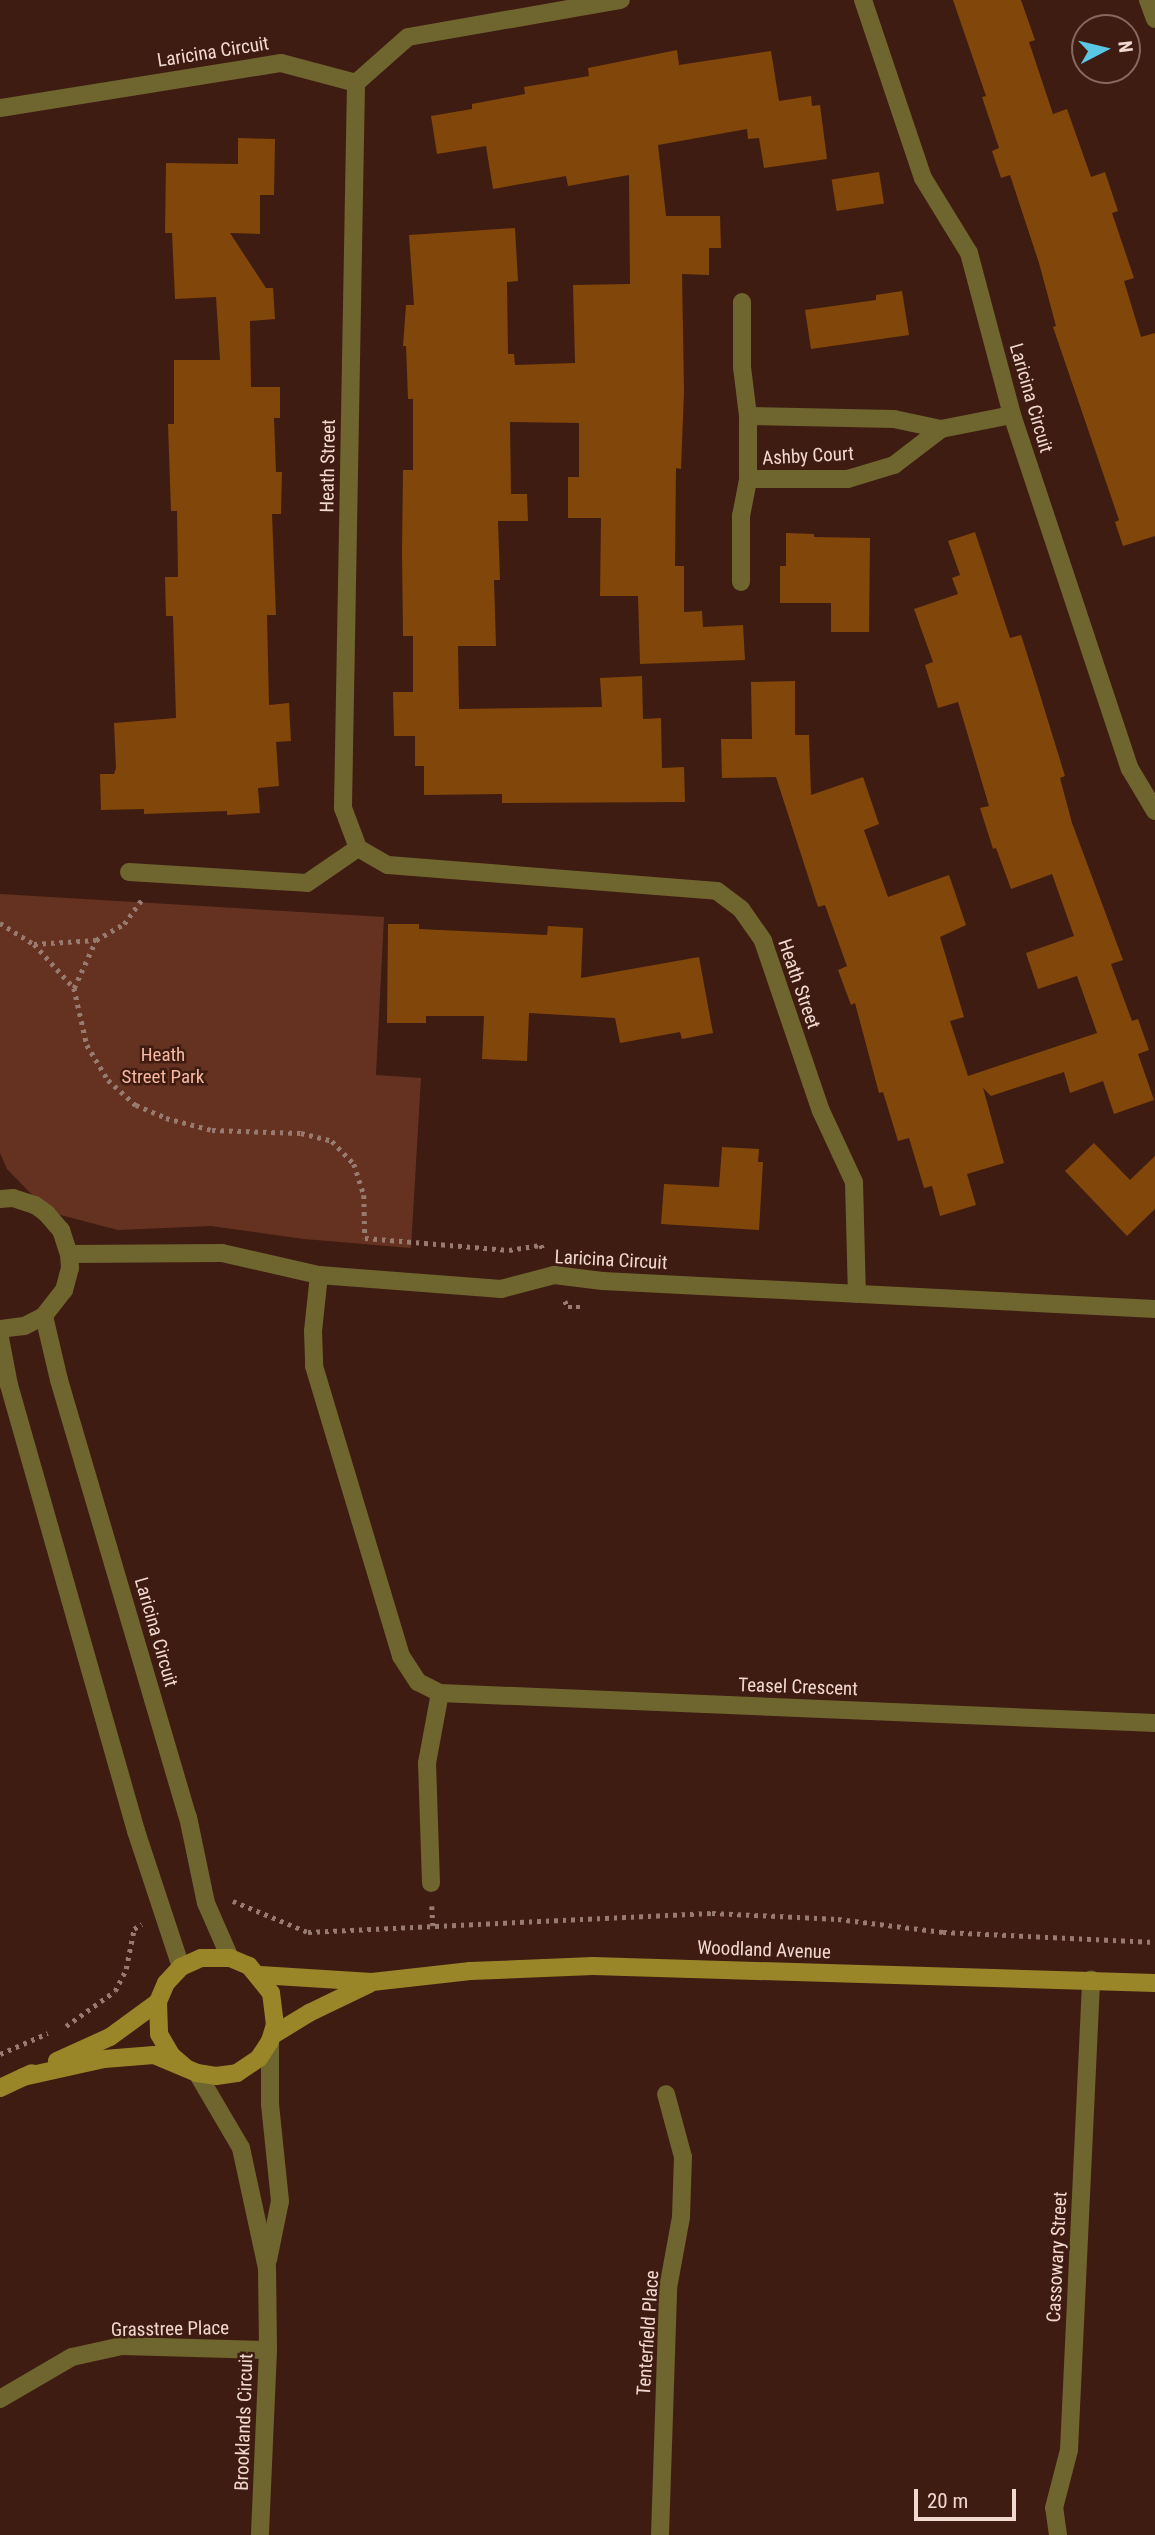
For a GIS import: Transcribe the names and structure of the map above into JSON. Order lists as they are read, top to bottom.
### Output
{
  "streets": {
    "street": [
      "Laricina Circuit",
      "Ashby Court",
      "Heath Street",
      "Teasel Crescent",
      "Woodland Avenue",
      "Cassowary Street",
      "Grasstree Place",
      "Tenterfield Place",
      "Brooklands Circuit"
    ]
  },
  "crossings": [
    ["Laricina Circuit", "Ashby Court"],
    ["Laricina Circuit", "Heath Street"],
    ["Laricina Circuit", "Woodland Avenue"],
    ["Laricina Circuit", "Brooklands Circuit"],
    ["Woodland Avenue", "Cassowary Street"],
    ["Woodland Avenue", "Brooklands Circuit"],
    ["Grasstree Place", "Brooklands Circuit"]
  ],
  "parks": ["Heath Street Park"],
  "scale_bar": "20 m",
  "north": "right"
}
